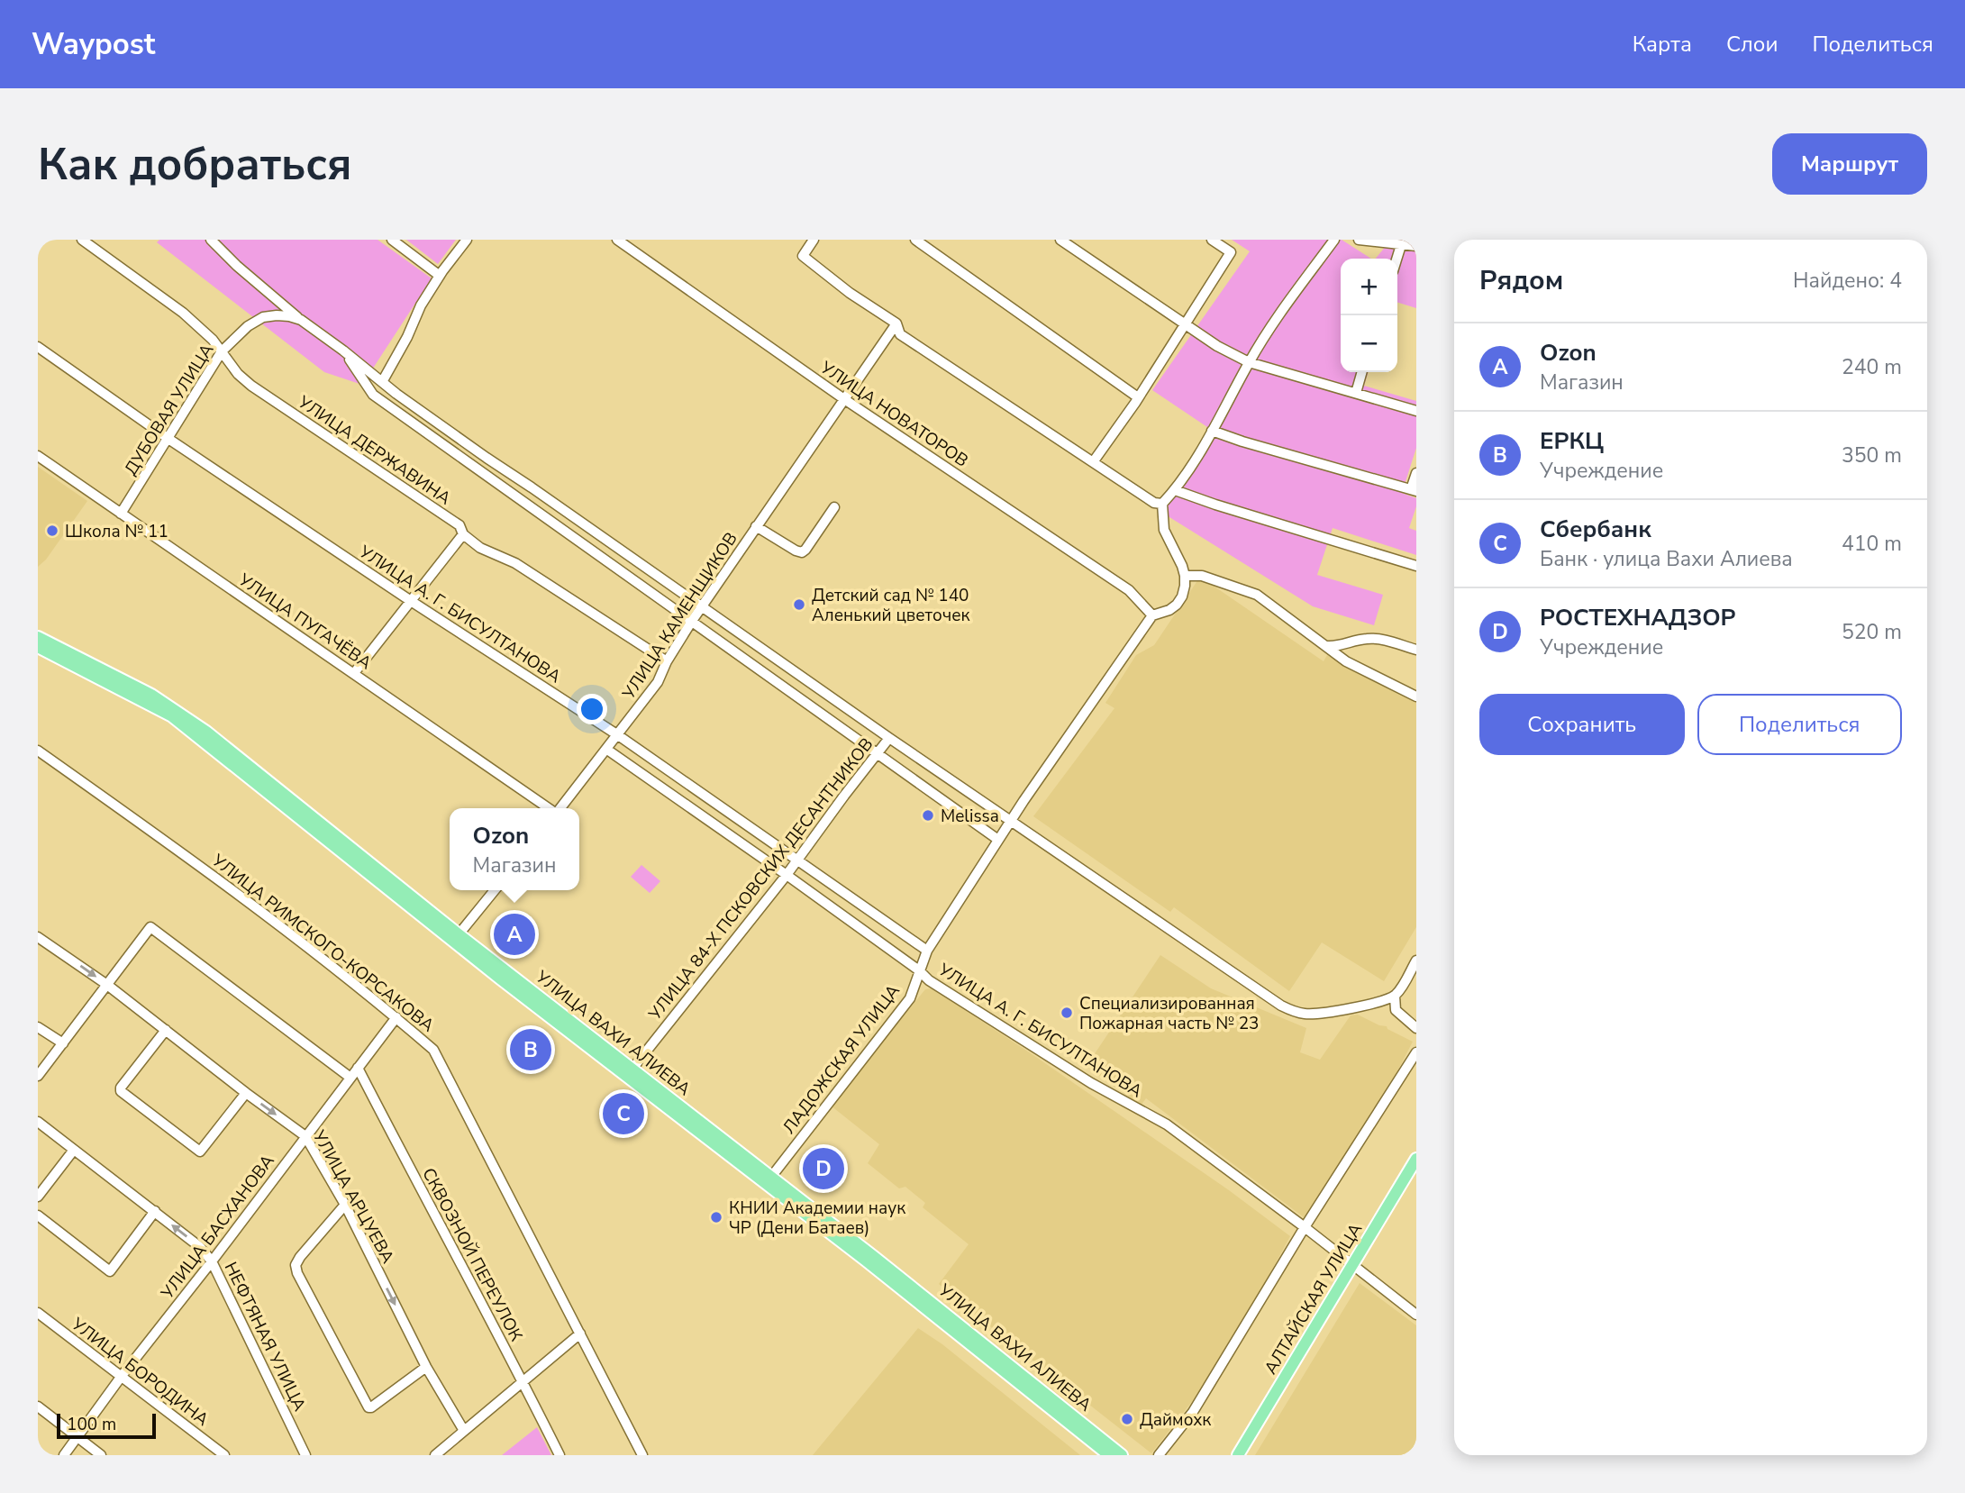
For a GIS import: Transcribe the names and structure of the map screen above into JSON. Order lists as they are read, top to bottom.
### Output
{
  "streets": {
    "main road": ["УЛИЦА ВАХИ АЛИЕВА", "АЛТАЙСКАЯ УЛИЦА"],
    "street": [
      "ДУБОВАЯ УЛИЦА",
      "УЛИЦА НОВАТОРОВ",
      "УЛИЦА ДЕРЖАВИНА",
      "УЛИЦА А. Г. БИСУЛТАНОВА",
      "УЛИЦА КАМЕНЩИКОВ",
      "УЛИЦА ПУГАЧЁВА",
      "УЛИЦА 84-Х ПСКОВСКИХ ДЕСАНТНИКОВ",
      "УЛИЦА РИМСКОГО-КОРСАКОВА",
      "ЛАДОЖСКАЯ УЛИЦА",
      "УЛИЦА АРЦУЕВА",
      "УЛИЦА БАСХАНОВА",
      "СКВОЗНОЙ ПЕРЕУЛОК",
      "НЕФТЯНАЯ УЛИЦА",
      "УЛИЦА БОРОДИНА"
    ]
  },
  "crossings": [
    ["ДУБОВАЯ УЛИЦА", "УЛИЦА ДЕРЖАВИНА"],
    ["ДУБОВАЯ УЛИЦА", "УЛИЦА А. Г. БИСУЛТАНОВА"],
    ["ДУБОВАЯ УЛИЦА", "УЛИЦА ПУГАЧЁВА"],
    ["УЛИЦА НОВАТОРОВ", "УЛИЦА КАМЕНЩИКОВ"],
    ["УЛИЦА НОВАТОРОВ", "ЛАДОЖСКАЯ УЛИЦА"],
    ["УЛИЦА ДЕРЖАВИНА", "УЛИЦА КАМЕНЩИКОВ"],
    ["УЛИЦА А. Г. БИСУЛТАНОВА", "УЛИЦА КАМЕНЩИКОВ"],
    ["УЛИЦА А. Г. БИСУЛТАНОВА", "УЛИЦА 84-Х ПСКОВСКИХ ДЕСАНТНИКОВ"],
    ["УЛИЦА А. Г. БИСУЛТАНОВА", "ЛАДОЖСКАЯ УЛИЦА"],
    ["УЛИЦА А. Г. БИСУЛТАНОВА", "АЛТАЙСКАЯ УЛИЦА"],
    ["УЛИЦА 84-Х ПСКОВСКИХ ДЕСАНТНИКОВ", "УЛИЦА ВАХИ АЛИЕВА"],
    ["УЛИЦА РИМСКОГО-КОРСАКОВА", "УЛИЦА БАСХАНОВА"],
    ["УЛИЦА ВАХИ АЛИЕВА", "ЛАДОЖСКАЯ УЛИЦА"],
    ["УЛИЦА АРЦУЕВА", "УЛИЦА БАСХАНОВА"],
    ["УЛИЦА БАСХАНОВА", "СКВОЗНОЙ ПЕРЕУЛОК"],
    ["УЛИЦА БАСХАНОВА", "НЕФТЯНАЯ УЛИЦА"],
    ["УЛИЦА БАСХАНОВА", "УЛИЦА БОРОДИНА"]
  ],
  "one_way": ["УЛИЦА АРЦУЕВА"],
  "places": [
    "Школа № 11",
    "Детский сад № 140 Аленький цветочек",
    "Melissa",
    "Специализированная Пожарная часть № 23",
    "КНИИ Академии наук ЧР (Дени Батаев)",
    "Даймохк"
  ],
  "scale_bar": "100 m",
  "page": {
    "header": "Waypost",
    "nav": ["Карта", "Слои", "Поделиться"],
    "buttons": [
      "Маршрут",
      ["Сохранить", "Поделиться"]
    ],
    "title": "Как добраться",
    "heading": ["Рядом", "Найдено: 4"],
    "map_buttons": ["+", "−"],
    "list": [
      {
        "mark": "A",
        "name": "Ozon",
        "note": "Магазин",
        "value": "240 m"
      },
      {
        "mark": "B",
        "name": "ЕРКЦ",
        "note": "Учреждение",
        "value": "350 m"
      },
      {
        "mark": "C",
        "name": "Сбербанк",
        "note": "Банк · улица Вахи Алиева",
        "value": "410 m"
      },
      {
        "mark": "D",
        "name": "РОСТЕХНАДЗОР",
        "note": "Учреждение",
        "value": "520 m"
      }
    ],
    "popup": ["Ozon", "Магазин"],
    "pins": [
      "A",
      "B",
      "C",
      "D"
    ],
    "scale": "100 m"
  }
}
